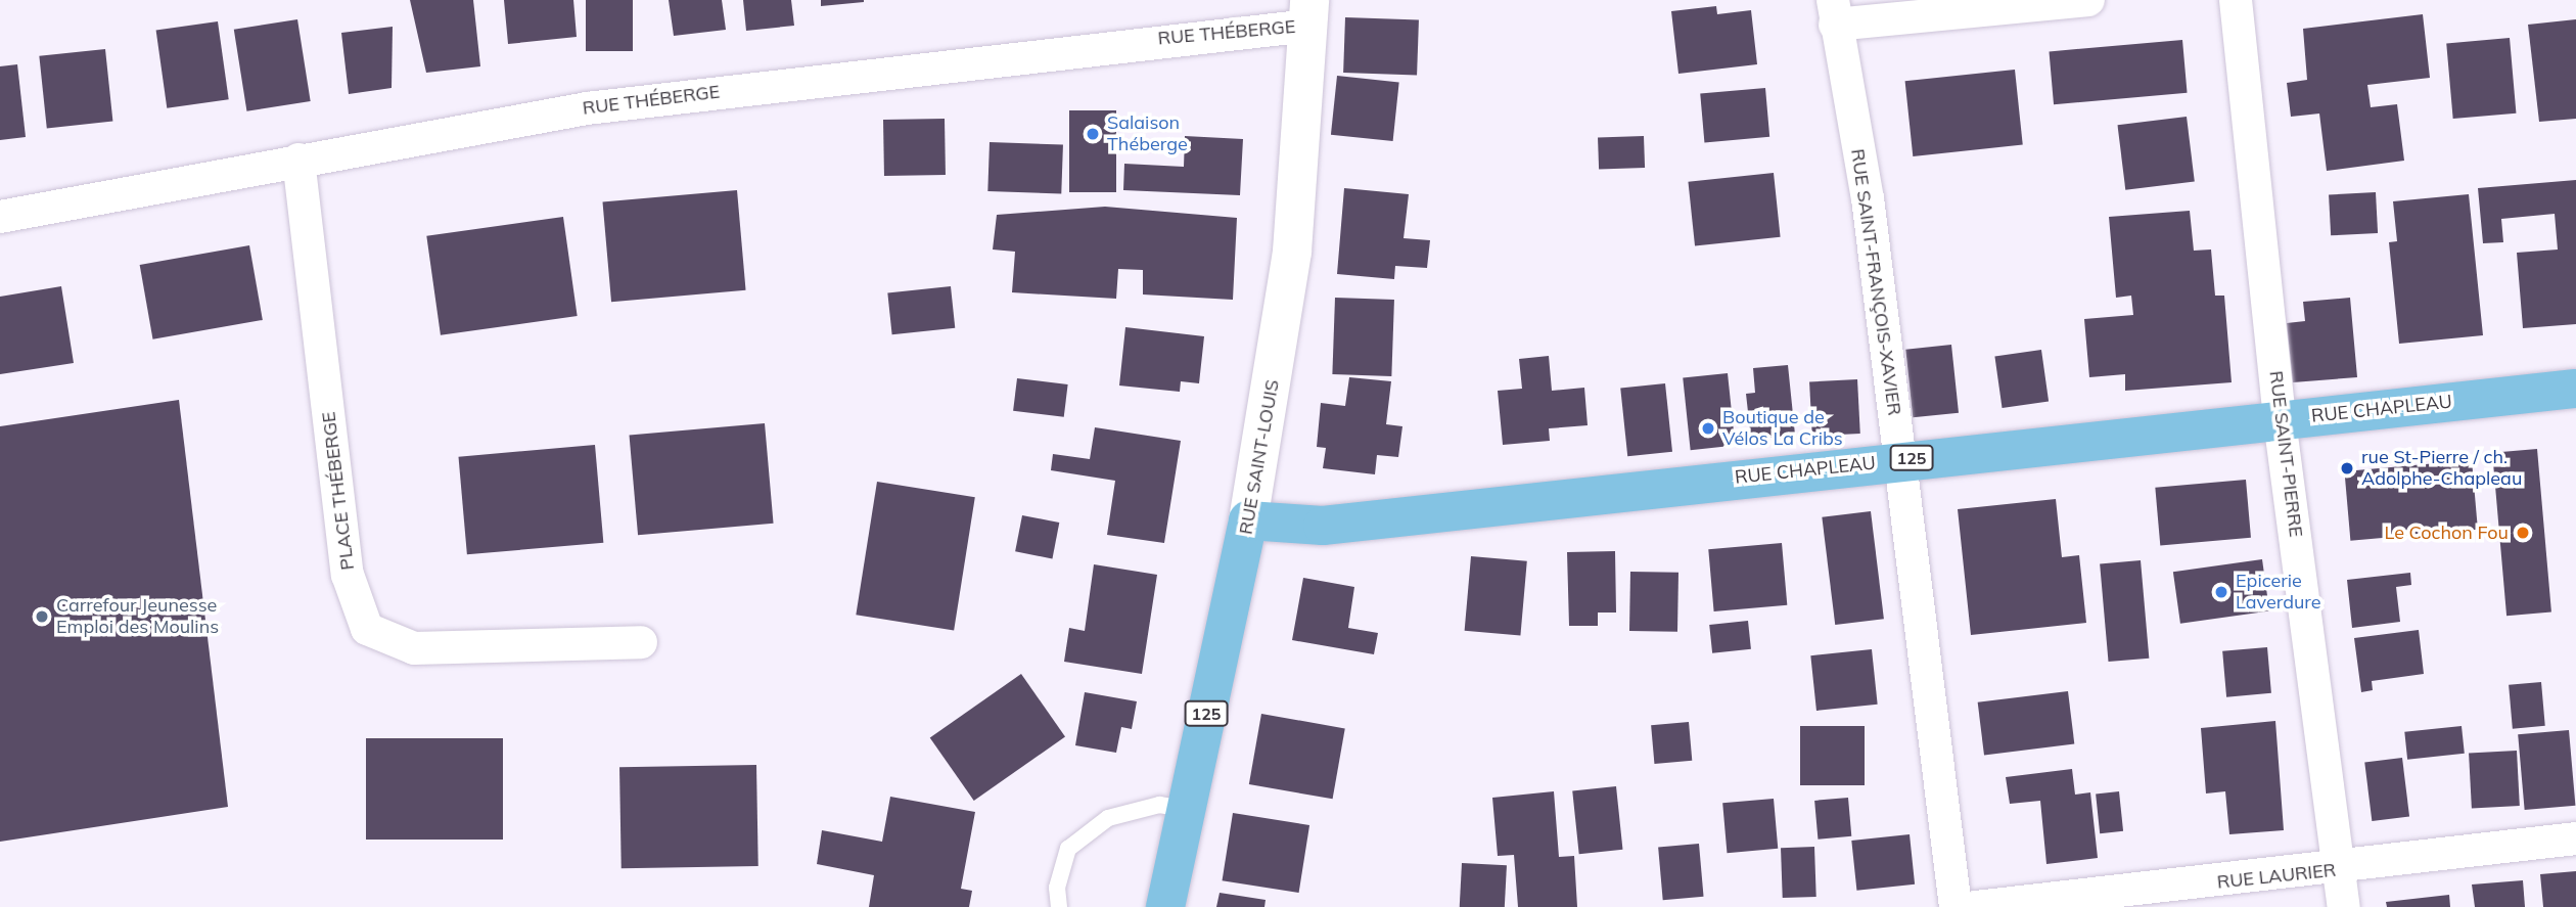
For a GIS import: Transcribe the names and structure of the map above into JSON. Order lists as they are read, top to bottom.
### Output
{
  "streets": {
    "main road": ["RUE CHAPLEAU", "RUE SAINT-LOUIS", "125"],
    "street": [
      "RUE THÉBERGE",
      "RUE SAINT-FRANÇOIS-XAVIER",
      "RUE SAINT-PIERRE",
      "PLACE THÉBERGE",
      "RUE LAURIER"
    ]
  },
  "crossings": [
    ["RUE THÉBERGE", "RUE SAINT-LOUIS"],
    ["RUE THÉBERGE", "PLACE THÉBERGE"],
    ["RUE SAINT-FRANÇOIS-XAVIER", "RUE CHAPLEAU"],
    ["RUE CHAPLEAU", "RUE SAINT-PIERRE"],
    ["RUE CHAPLEAU", "RUE SAINT-LOUIS"],
    ["RUE SAINT-PIERRE", "RUE LAURIER"]
  ],
  "places": [
    "Salaison Théberge",
    "Boutique de Vélos La Cribs",
    "rue St-Pierre / ch. Adolphe-Chapleau",
    "Le Cochon Fou",
    "Epicerie Laverdure",
    "Carrefour Jeunesse Emploi des Moulins"
  ]
}
